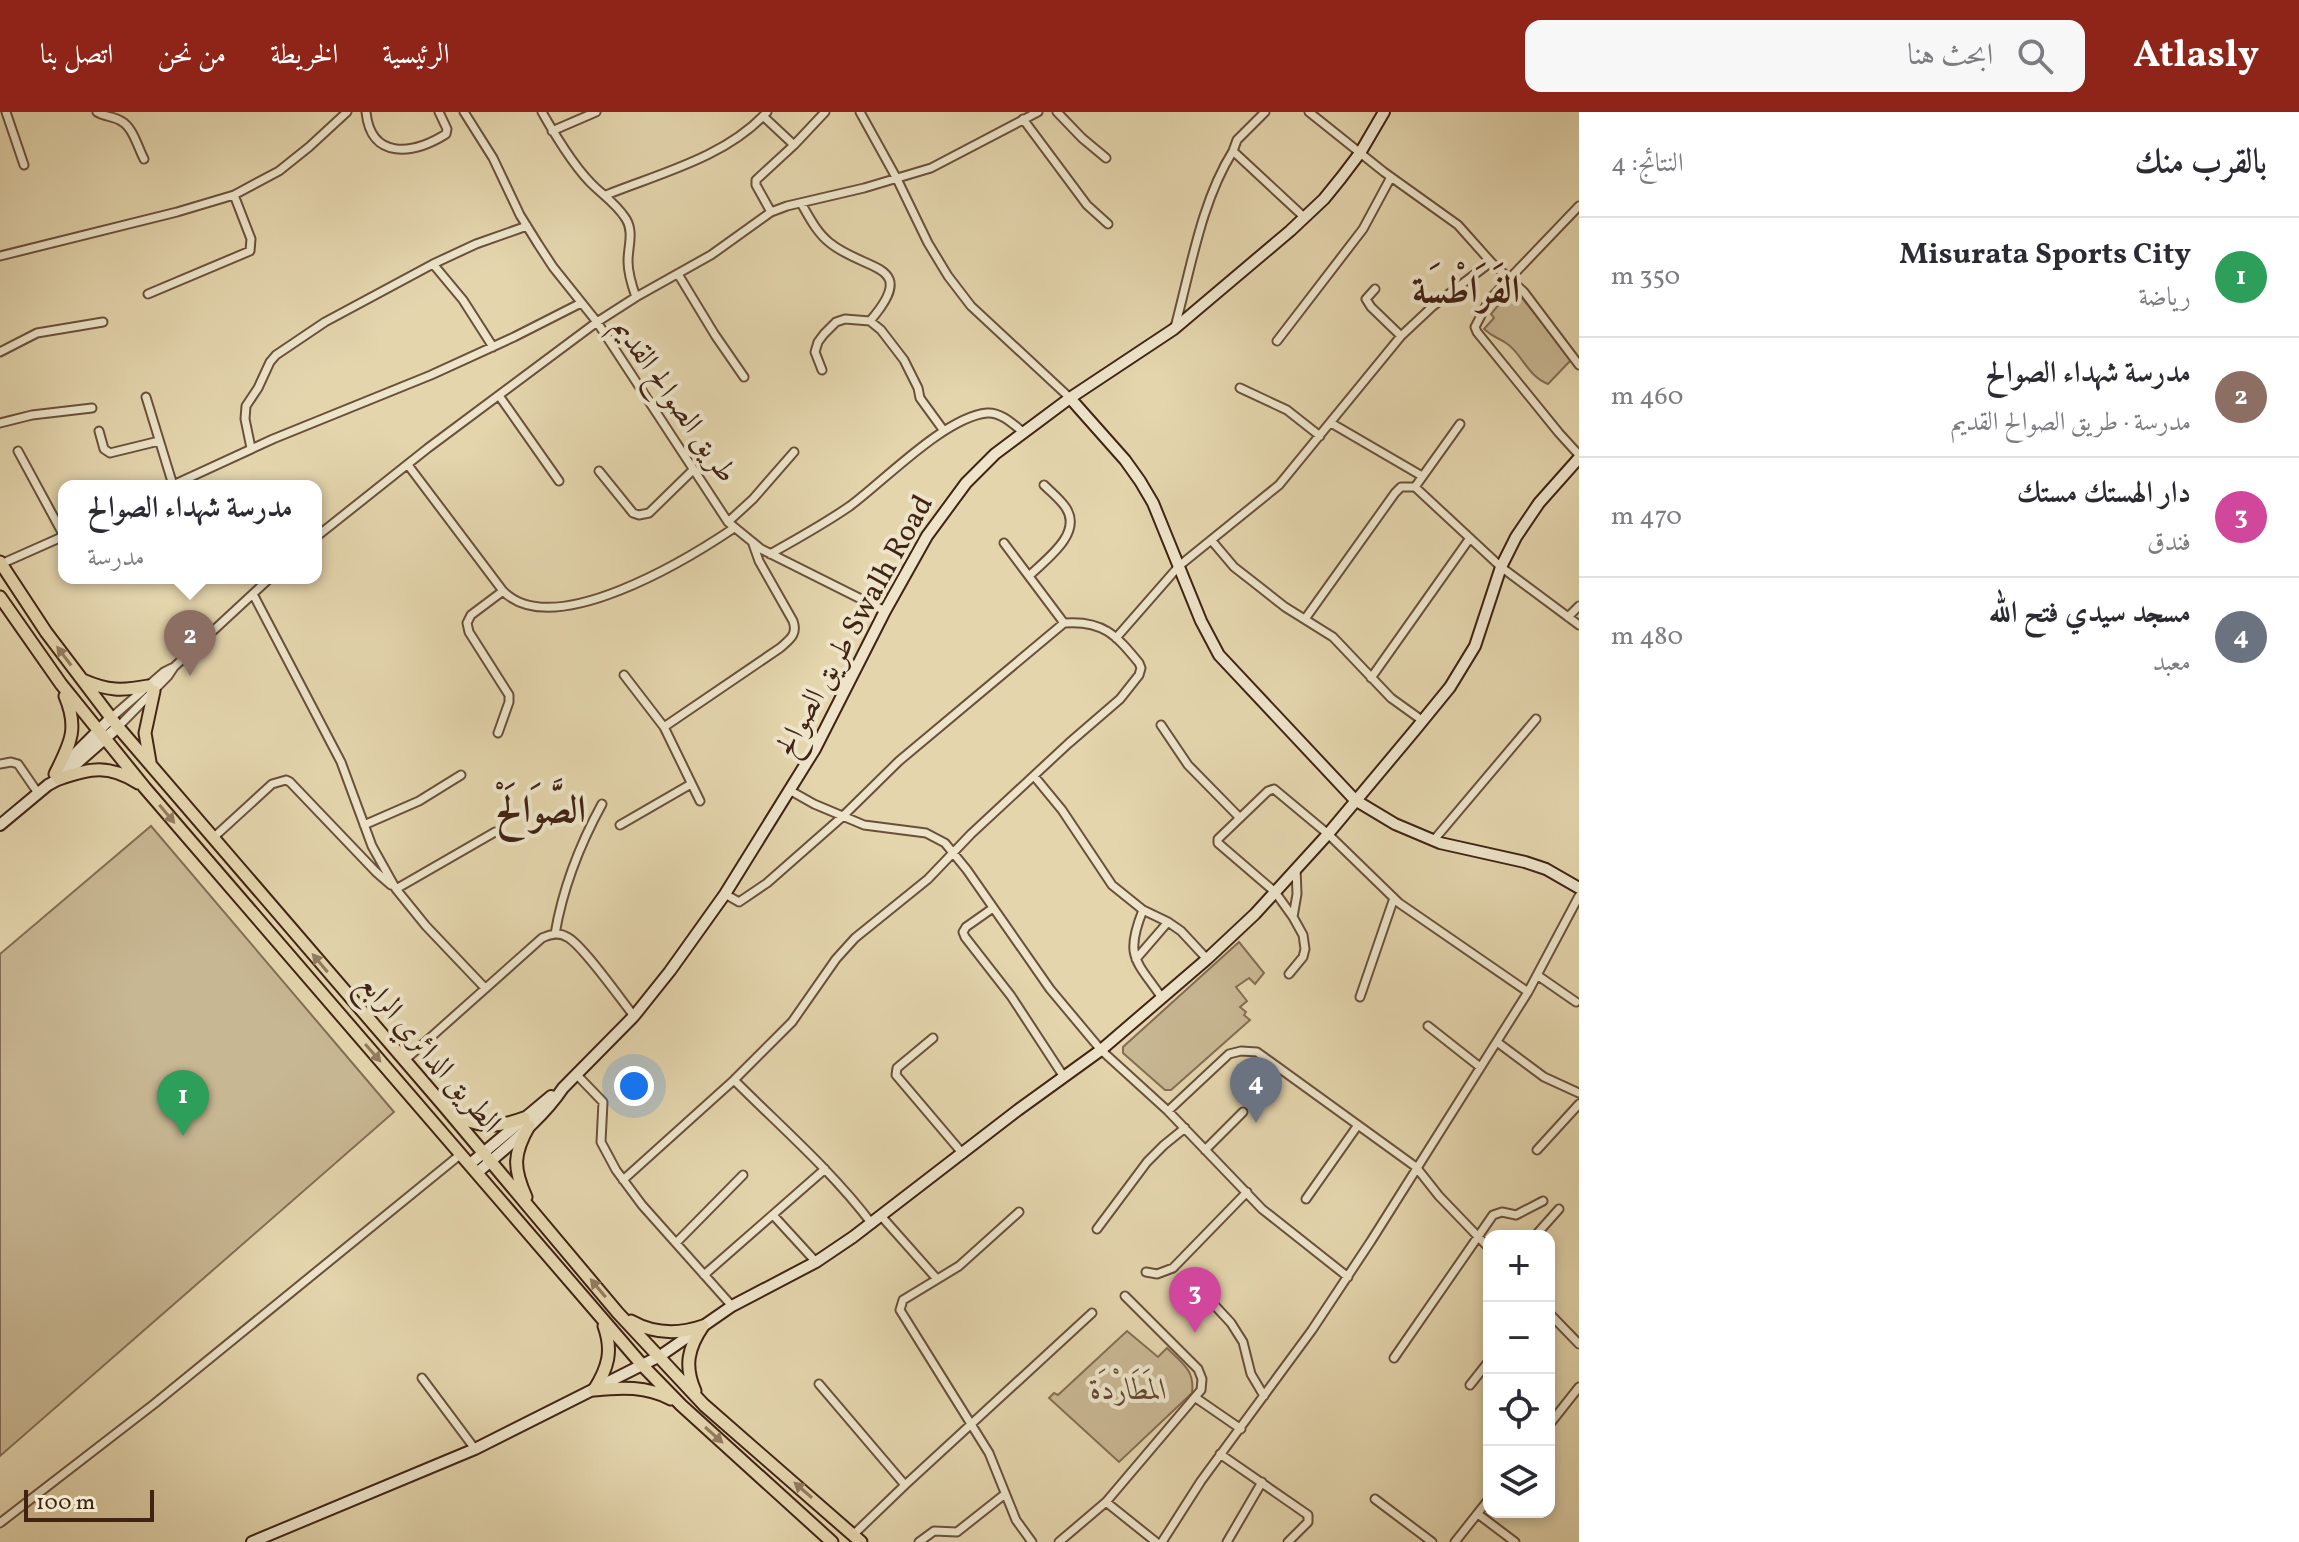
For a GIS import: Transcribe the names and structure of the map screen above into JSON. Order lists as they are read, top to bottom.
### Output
{
  "streets": {
    "main road": ["الطريق الدائري الرابع"],
    "street": ["طريق الصوالح القديم", "طريق الصوالح Swalh Road"]
  },
  "crossings": [
    ["طريق الصوالح القديم", "طريق الصوالح Swalh Road"],
    ["طريق الصوالح Swalh Road", "الطريق الدائري الرابع"]
  ],
  "districts": ["الفَرَاطْسَة", "الصَّوَالَحْ"],
  "parks": ["المَطَارْدَة"],
  "scale_bar": "100 m",
  "page": {
    "header": "Atlasly",
    "search": "ابحث هنا",
    "nav": [
      "الرئيسية",
      "الخريطة",
      "من نحن",
      "اتصل بنا"
    ],
    "heading": ["بالقرب منك", "النتائج: 4"],
    "list": [
      {
        "mark": "1",
        "name": "Misurata Sports City",
        "note": "رياضة",
        "value": "350 m"
      },
      {
        "mark": "2",
        "name": "مدرسة شهداء الصوالح",
        "note": "مدرسة · طريق الصوالح القديم",
        "value": "460 m"
      },
      {
        "mark": "3",
        "name": "دار الهستك مستك",
        "note": "فندق",
        "value": "470 m"
      },
      {
        "mark": "4",
        "name": "مسجد سيدي فتح الله",
        "note": "معبد",
        "value": "480 m"
      }
    ],
    "popup": ["مدرسة شهداء الصوالح", "مدرسة"],
    "pins": [
      "2",
      "4",
      "1",
      "3"
    ],
    "map_buttons": ["+", "−"],
    "scale": "100 m"
  }
}
